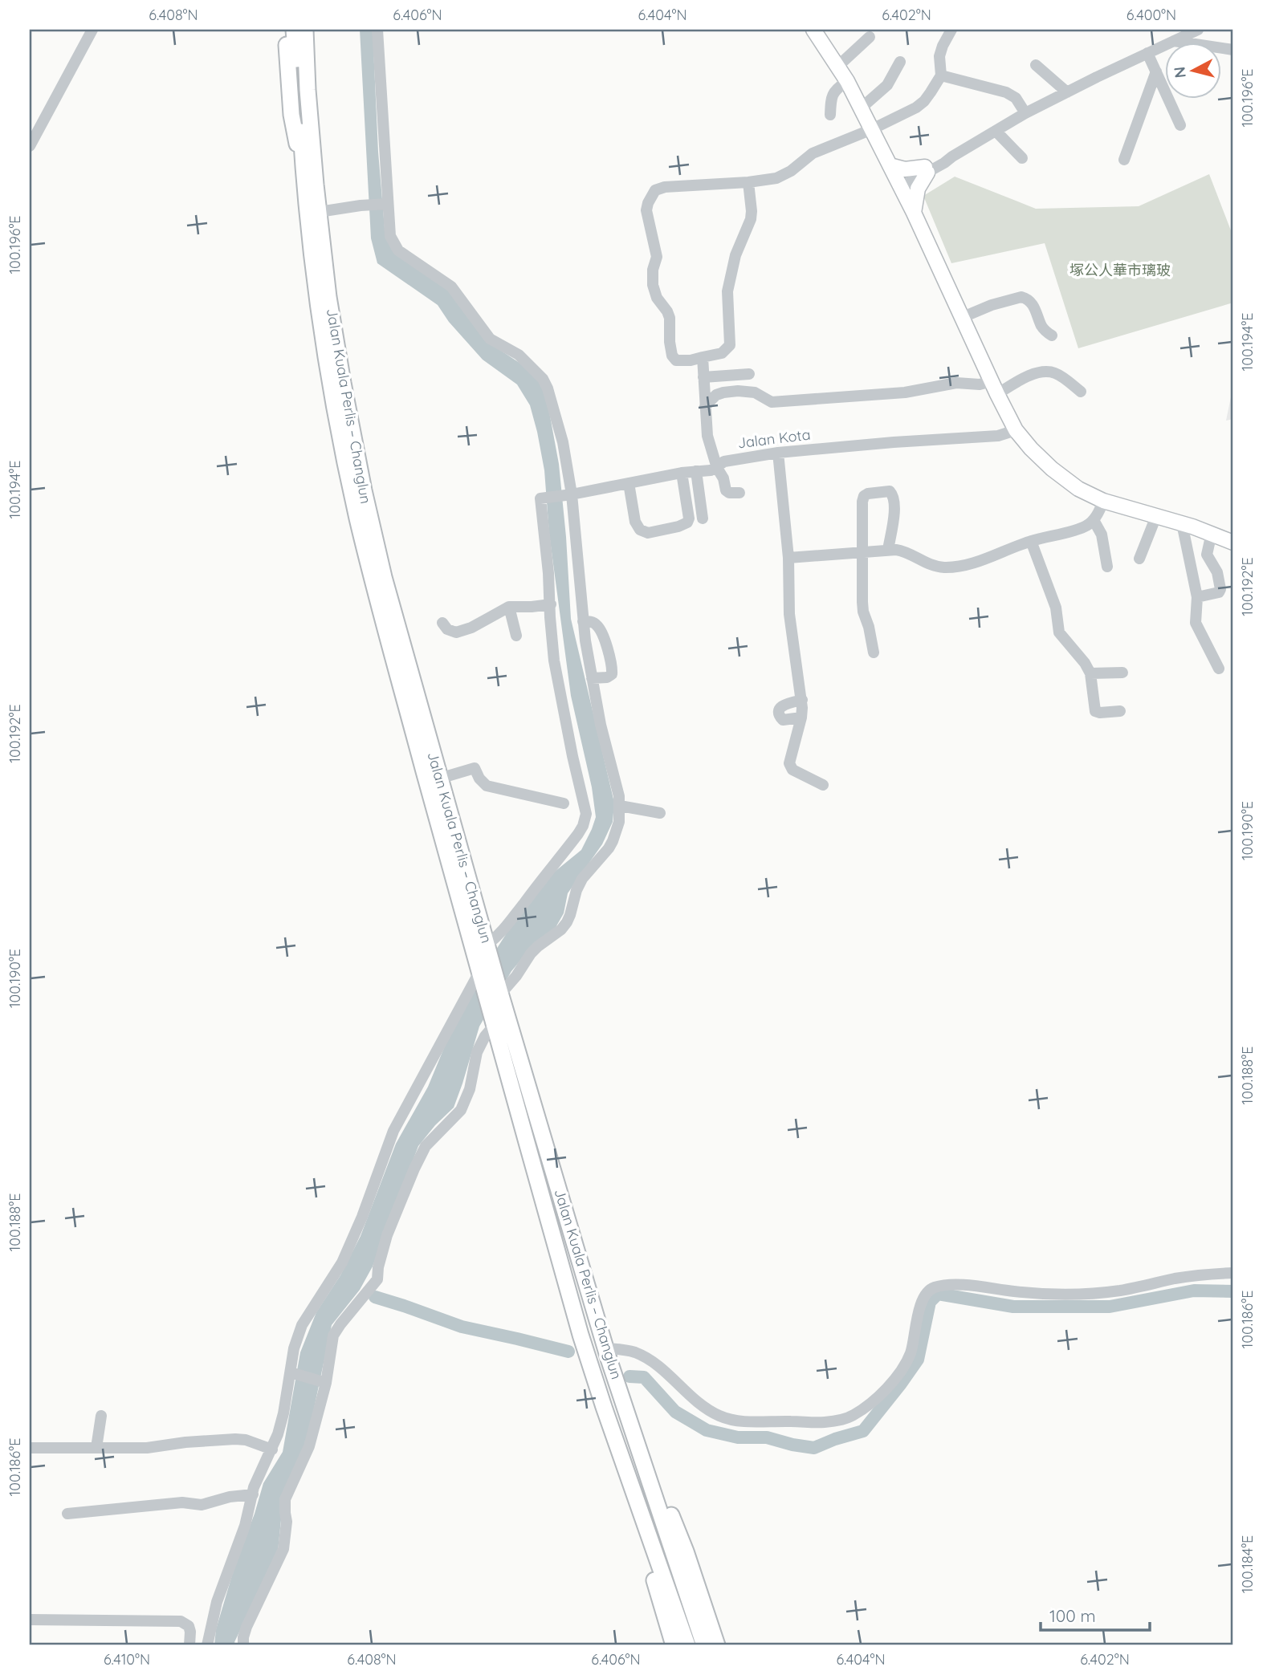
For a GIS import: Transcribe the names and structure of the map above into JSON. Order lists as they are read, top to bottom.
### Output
{
  "streets": {
    "highway": ["Jalan Kuala Perlis – Changlun"],
    "street": ["Jalan Kota"]
  },
  "parks": ["塚公人華市璃玻"],
  "scale_bar": "100 m",
  "north": "left",
  "coordinates": [
    "6.408°N",
    "6.406°N",
    "6.404°N",
    "6.402°N",
    "6.400°N",
    "100.196°E",
    "100.194°E",
    "100.192°E",
    "100.190°E",
    "100.188°E",
    "100.186°E",
    "100.184°E",
    "6.410°N"
  ]
}
